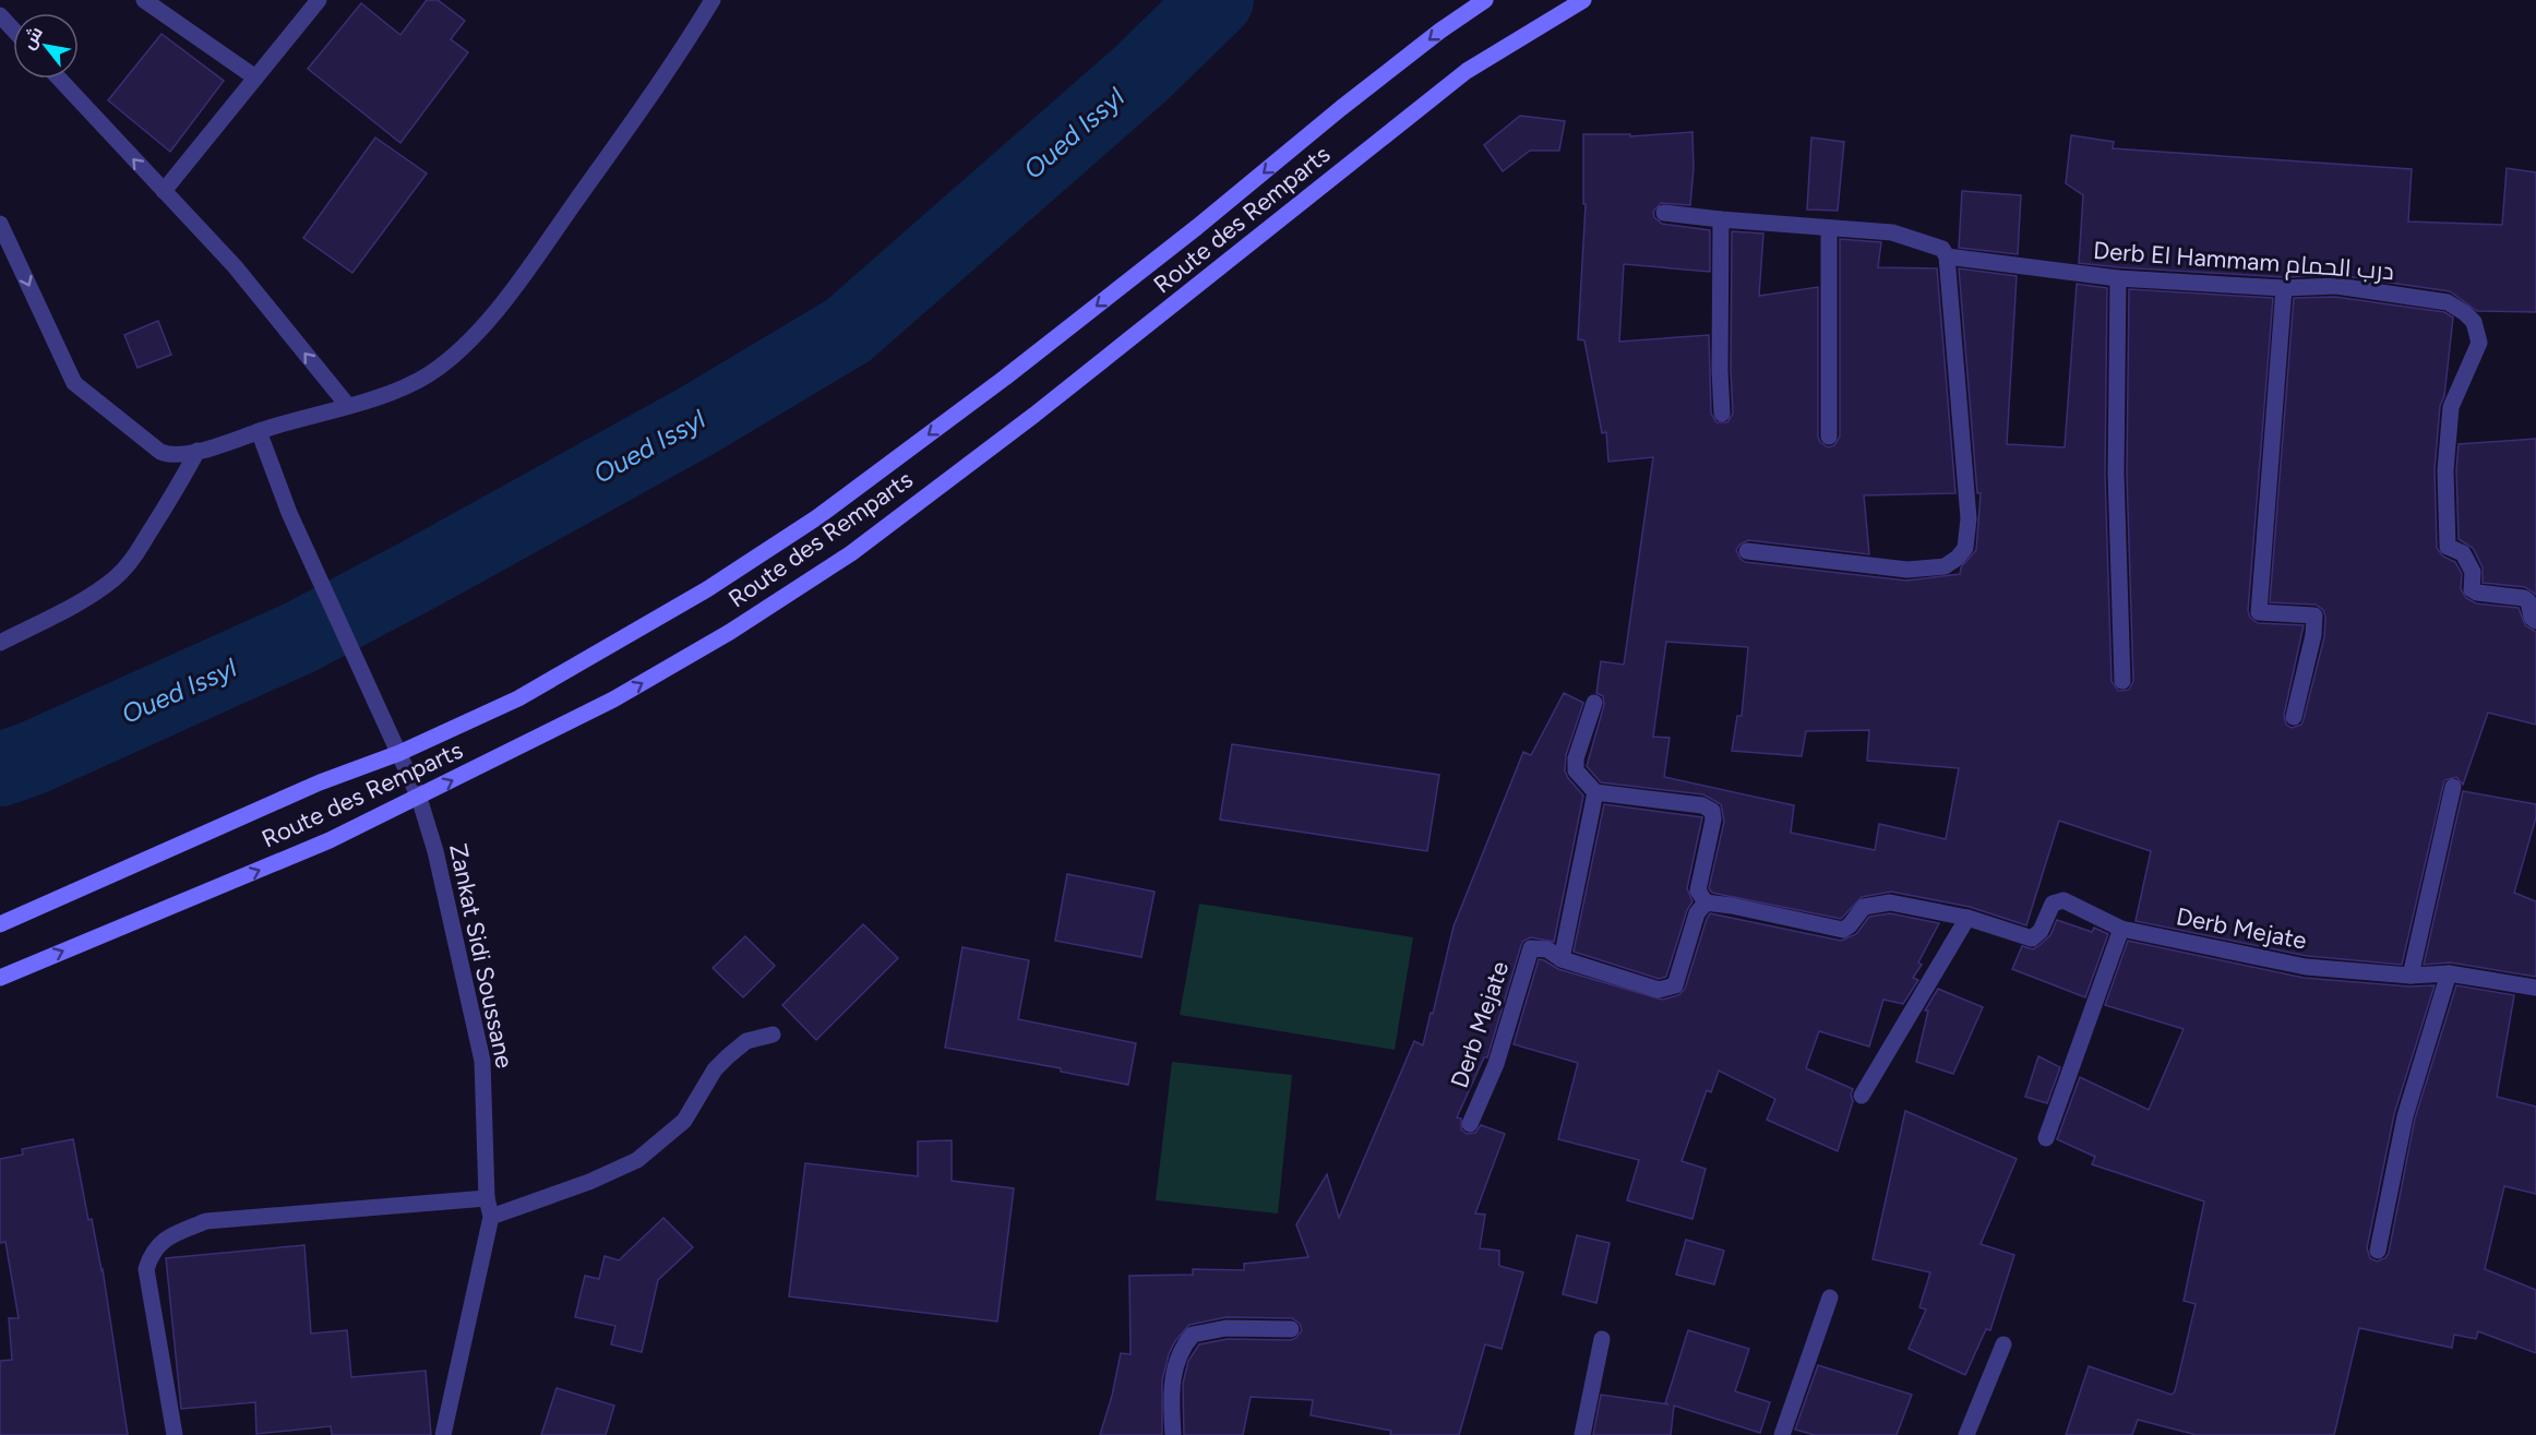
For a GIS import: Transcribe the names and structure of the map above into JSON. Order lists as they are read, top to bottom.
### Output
{
  "streets": {
    "main road": ["Route des Remparts"],
    "street": ["Derb El Hammam درب الحمام", "Derb Mejate", "Zankat Sidi Soussane"]
  },
  "crossings": [
    ["Route des Remparts", "Zankat Sidi Soussane"]
  ],
  "water": ["Oued Issyl"],
  "north": "top left"
}
